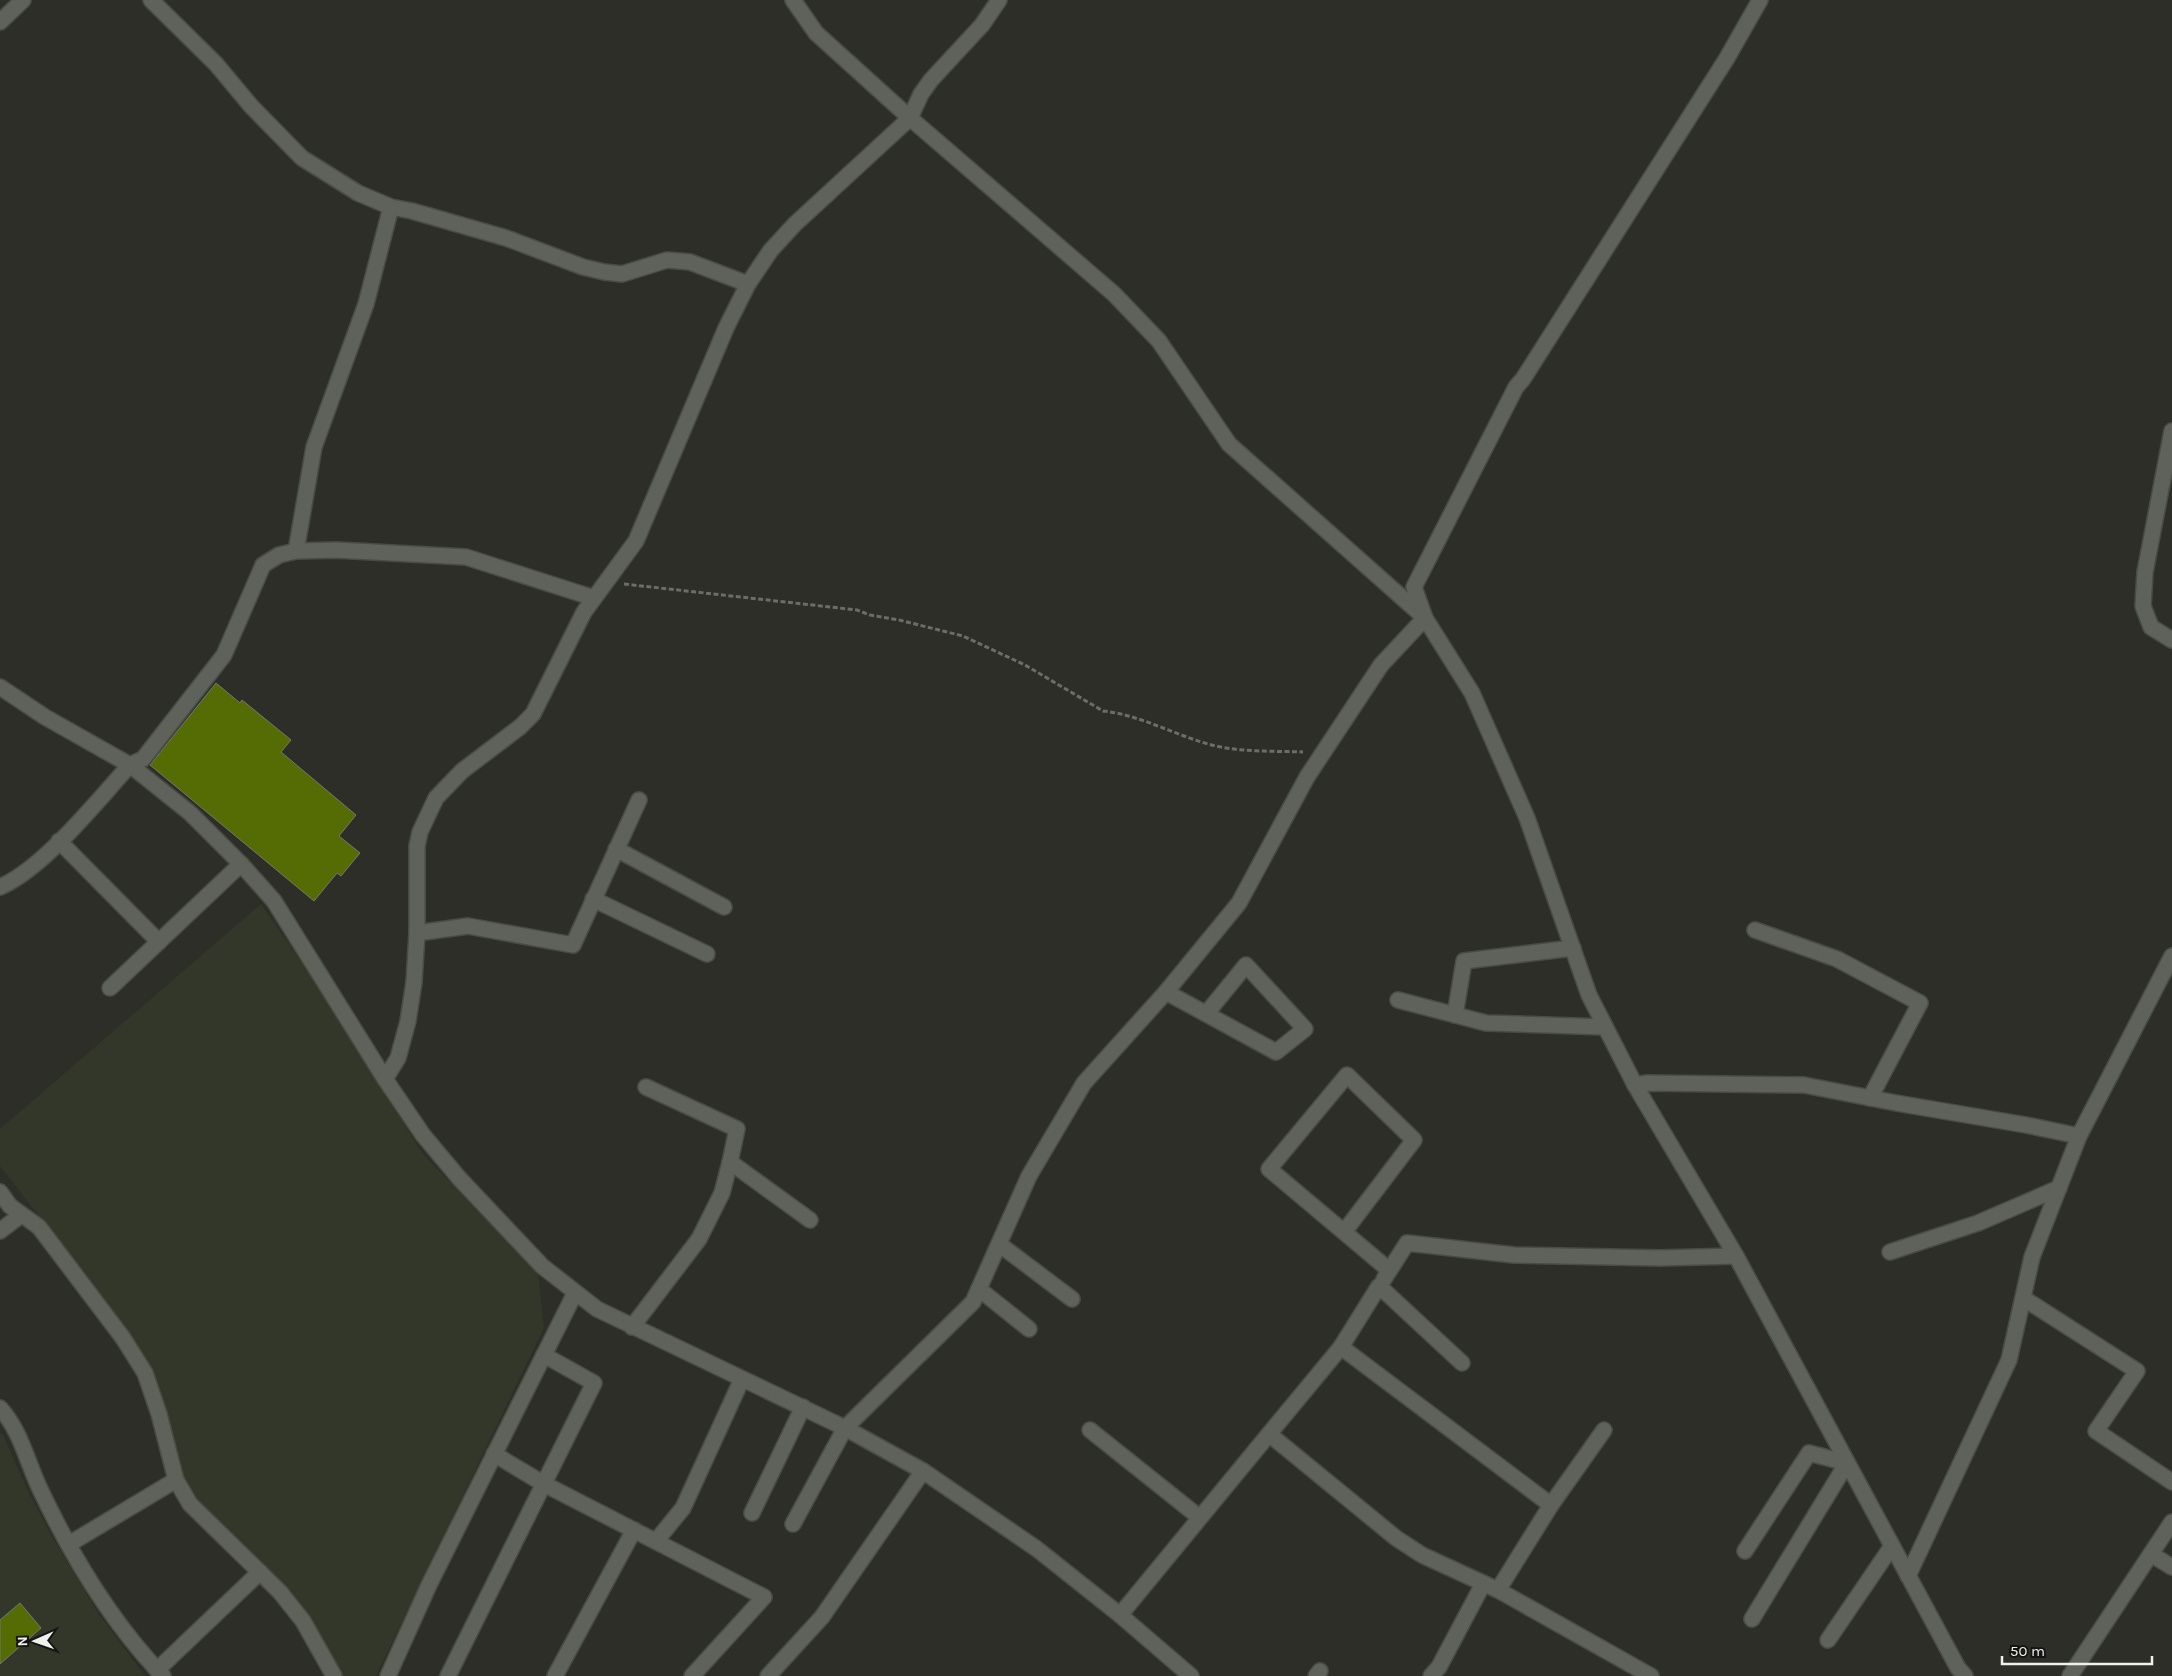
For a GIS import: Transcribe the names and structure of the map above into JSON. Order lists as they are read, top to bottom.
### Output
{
  "scale_bar": "50 m",
  "north": "left"
}
